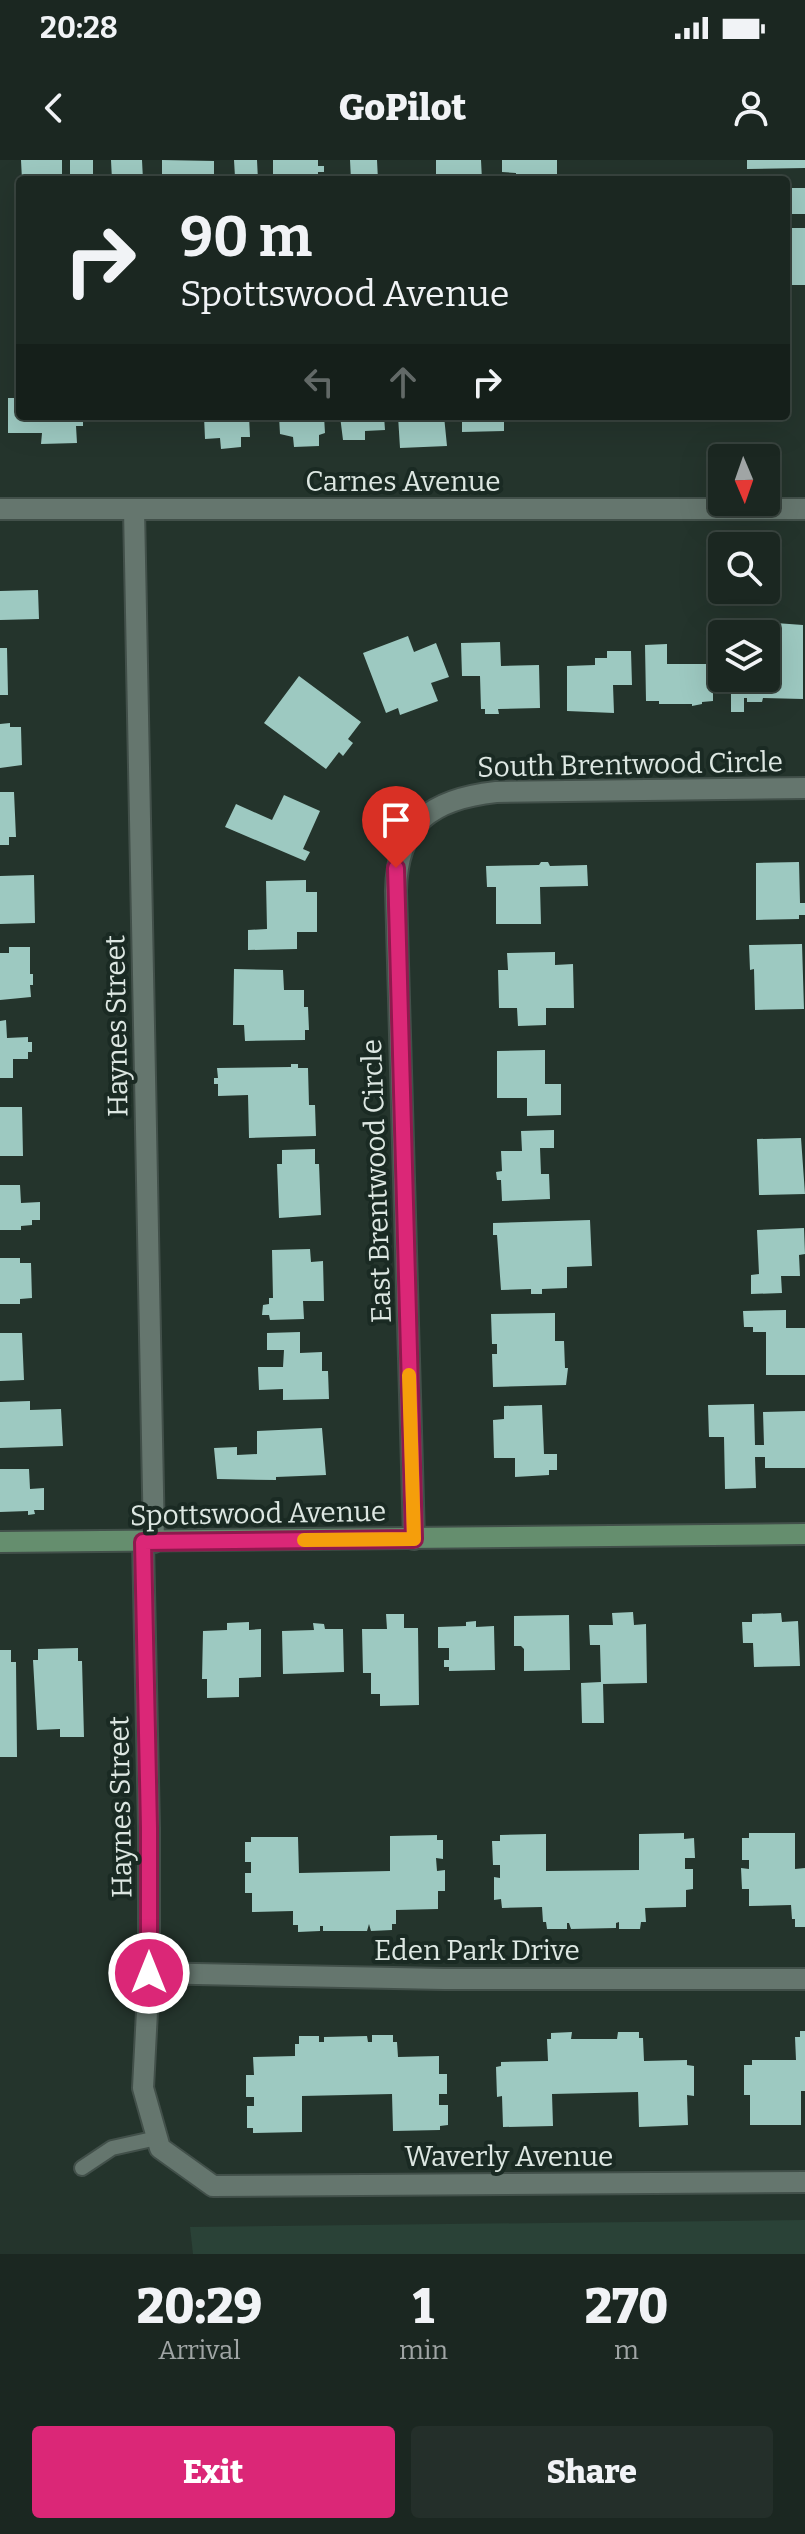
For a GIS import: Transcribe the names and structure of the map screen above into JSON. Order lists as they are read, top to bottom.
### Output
{
  "streets": {
    "street": [
      "Carnes Avenue",
      "South Brentwood Circle",
      "Haynes Street",
      "East Brentwood Circle",
      "Spottswood Avenue",
      "Eden Park Drive",
      "Waverly Avenue"
    ]
  },
  "crossings": [
    ["Carnes Avenue", "Haynes Street"],
    ["South Brentwood Circle", "East Brentwood Circle"],
    ["Haynes Street", "Spottswood Avenue"],
    ["Haynes Street", "Eden Park Drive"],
    ["Haynes Street", "Waverly Avenue"],
    ["East Brentwood Circle", "Spottswood Avenue"]
  ],
  "north": "bottom",
  "page": {
    "status": "20:28",
    "header": "GoPilot",
    "turn": ["90 m", "Spottswood Avenue"],
    "eta": [
      "20:29",
      "Arrival",
      "1",
      "min",
      "270",
      "m"
    ],
    "buttons": ["Exit", "Share"]
  }
}
